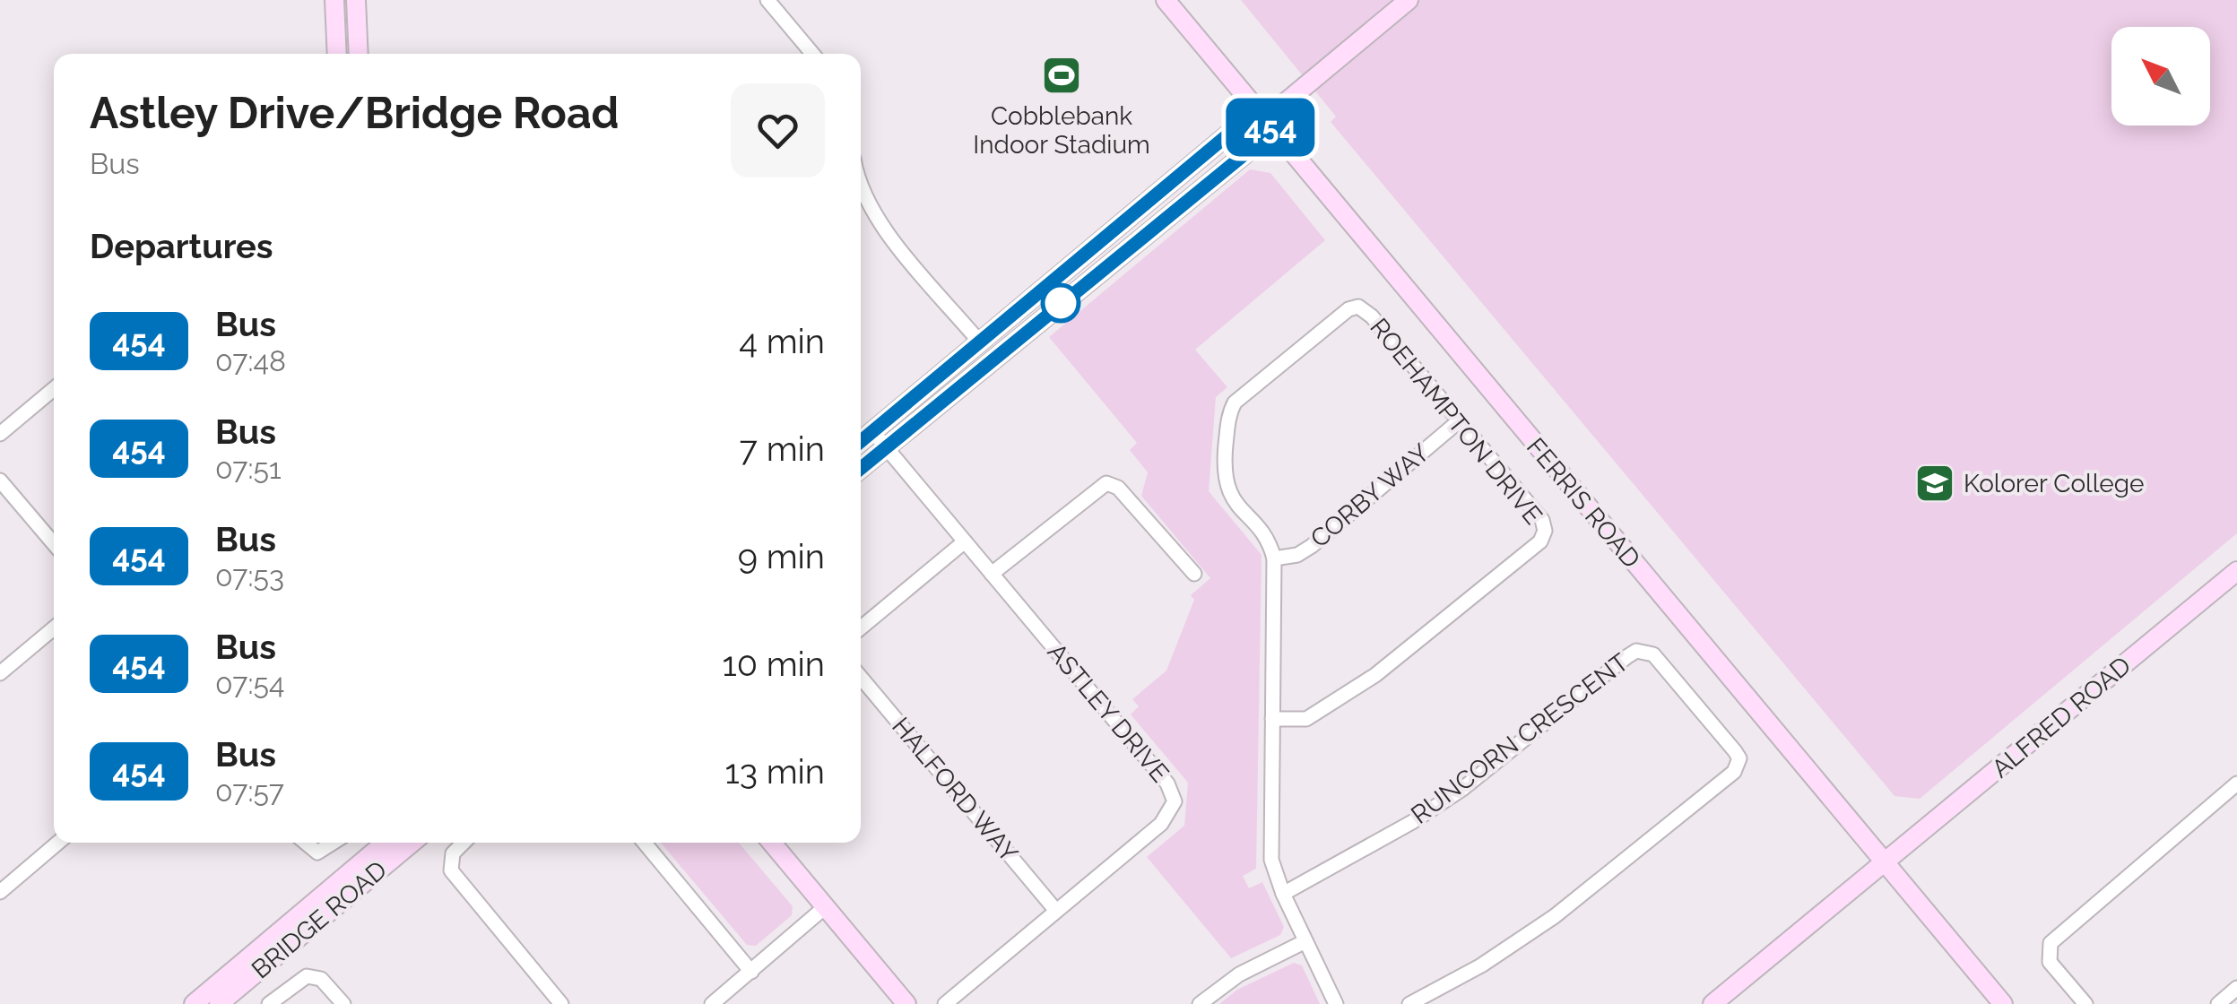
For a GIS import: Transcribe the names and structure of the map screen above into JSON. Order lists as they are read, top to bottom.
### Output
{
  "streets": {
    "street": [
      "ROEHAMPTON DRIVE",
      "CORBY WAY",
      "FERRIS ROAD",
      "ASTLEY DRIVE",
      "ALFRED ROAD",
      "RUNCORN CRESCENT",
      "HALFORD WAY",
      "BRIDGE ROAD"
    ]
  },
  "crossings": [
    ["ROEHAMPTON DRIVE", "CORBY WAY"],
    ["FERRIS ROAD", "ALFRED ROAD"],
    ["ASTLEY DRIVE", "HALFORD WAY"]
  ],
  "places": {
    "sports": ["Cobblebank Indoor Stadium"],
    "school or university": ["Kolorer College"]
  },
  "lines": ["bus line 454"],
  "north": "top left",
  "page": {
    "on_map": "454",
    "heading": [
      ["Astley Drive/Bridge Road", "Bus"],
      "Departures"
    ],
    "list": [
      {
        "mark": "454",
        "name": "Bus",
        "note": "07:48",
        "value": "4 min"
      },
      {
        "mark": "454",
        "name": "Bus",
        "note": "07:51",
        "value": "7 min"
      },
      {
        "mark": "454",
        "name": "Bus",
        "note": "07:53",
        "value": "9 min"
      },
      {
        "mark": "454",
        "name": "Bus",
        "note": "07:54",
        "value": "10 min"
      },
      {
        "mark": "454",
        "name": "Bus",
        "note": "07:57",
        "value": "13 min"
      }
    ]
  }
}
